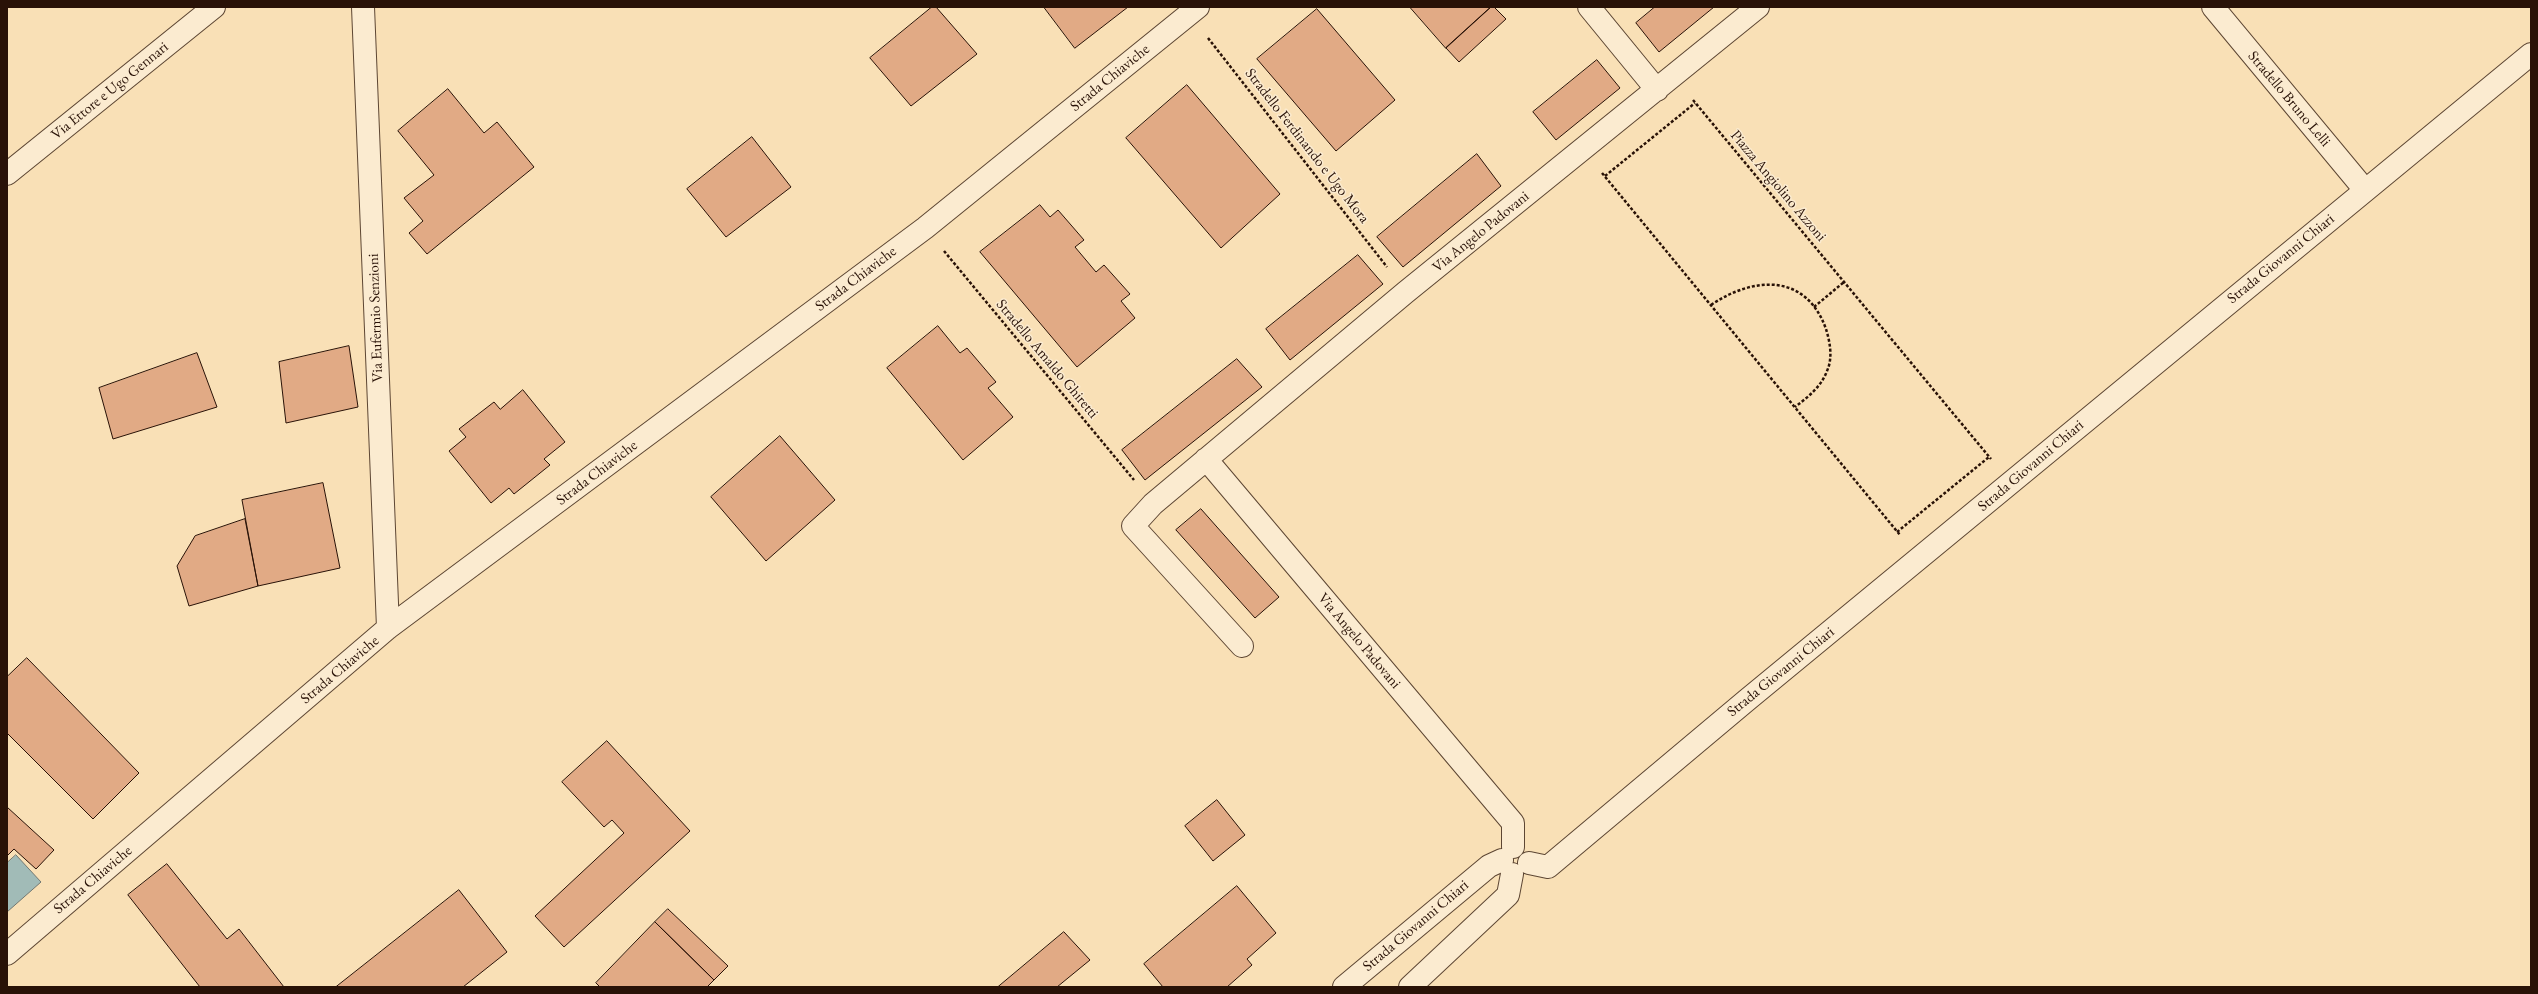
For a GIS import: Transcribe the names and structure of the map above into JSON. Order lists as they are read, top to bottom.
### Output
{
  "streets": {
    "street": [
      "Strada Chiaviche",
      "Via Ettore e Ugo Gennari",
      "Stradello Bruno Lelli",
      "Via Angelo Padovani",
      "Strada Giovanni Chiari",
      "Via Eufermio Senzioni"
    ],
    "path": ["Stradello Ferdinando e Ugo Mora", "Piazza Angiolino Azzoni", "Stradello Amaldo Ghiretti"]
  },
  "crossings": [
    ["Strada Chiaviche", "Stradello Ferdinando e Ugo Mora"],
    ["Strada Chiaviche", "Via Eufermio Senzioni"],
    ["Strada Chiaviche", "Stradello Amaldo Ghiretti"],
    ["Stradello Bruno Lelli", "Strada Giovanni Chiari"],
    ["Stradello Ferdinando e Ugo Mora", "Via Angelo Padovani"],
    ["Piazza Angiolino Azzoni", "Via Angelo Padovani"],
    ["Piazza Angiolino Azzoni", "Strada Giovanni Chiari"],
    ["Via Angelo Padovani", "Strada Giovanni Chiari"],
    ["Via Angelo Padovani", "Stradello Amaldo Ghiretti"]
  ]
}
